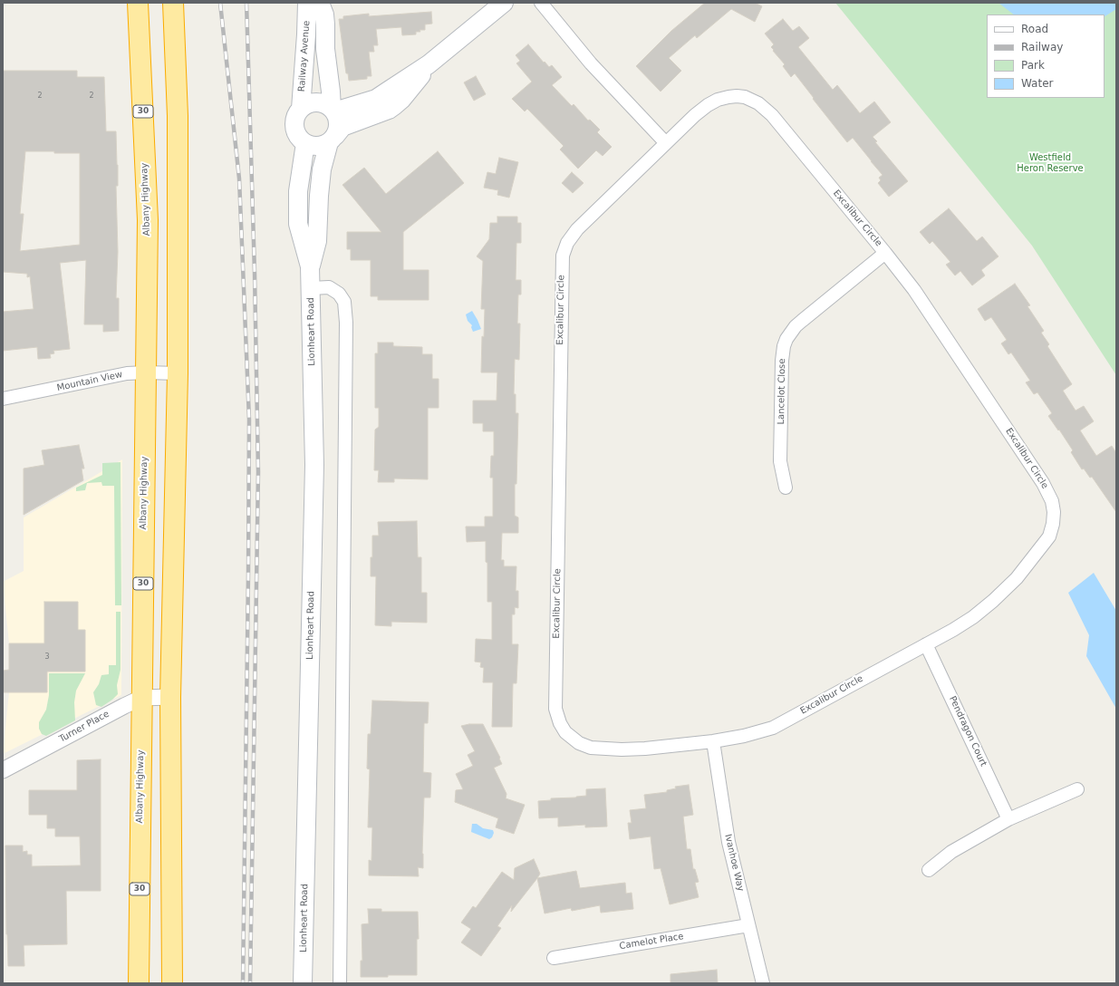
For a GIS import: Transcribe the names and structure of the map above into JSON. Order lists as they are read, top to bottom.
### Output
{
  "streets": {
    "highway": ["30", "Albany Highway"],
    "main road": ["Railway Avenue", "Lionheart Road"],
    "street": [
      "Excalibur Circle",
      "Mountain View",
      "Lancelot Close",
      "Turner Place",
      "Pendragon Court",
      "Ivanhoe Way",
      "Camelot Place"
    ]
  },
  "crossings": [
    ["Railway Avenue", "Lionheart Road"],
    ["Albany Highway", "Mountain View"],
    ["Albany Highway", "Turner Place"],
    ["Excalibur Circle", "Lancelot Close"],
    ["Excalibur Circle", "Pendragon Court"],
    ["Excalibur Circle", "Ivanhoe Way"],
    ["Ivanhoe Way", "Camelot Place"]
  ],
  "parks": ["Westfield Heron Reserve"],
  "house_numbers": ["2", "2", "3"],
  "legend": [
    "Road",
    "Railway",
    "Park",
    "Water"
  ]
}
